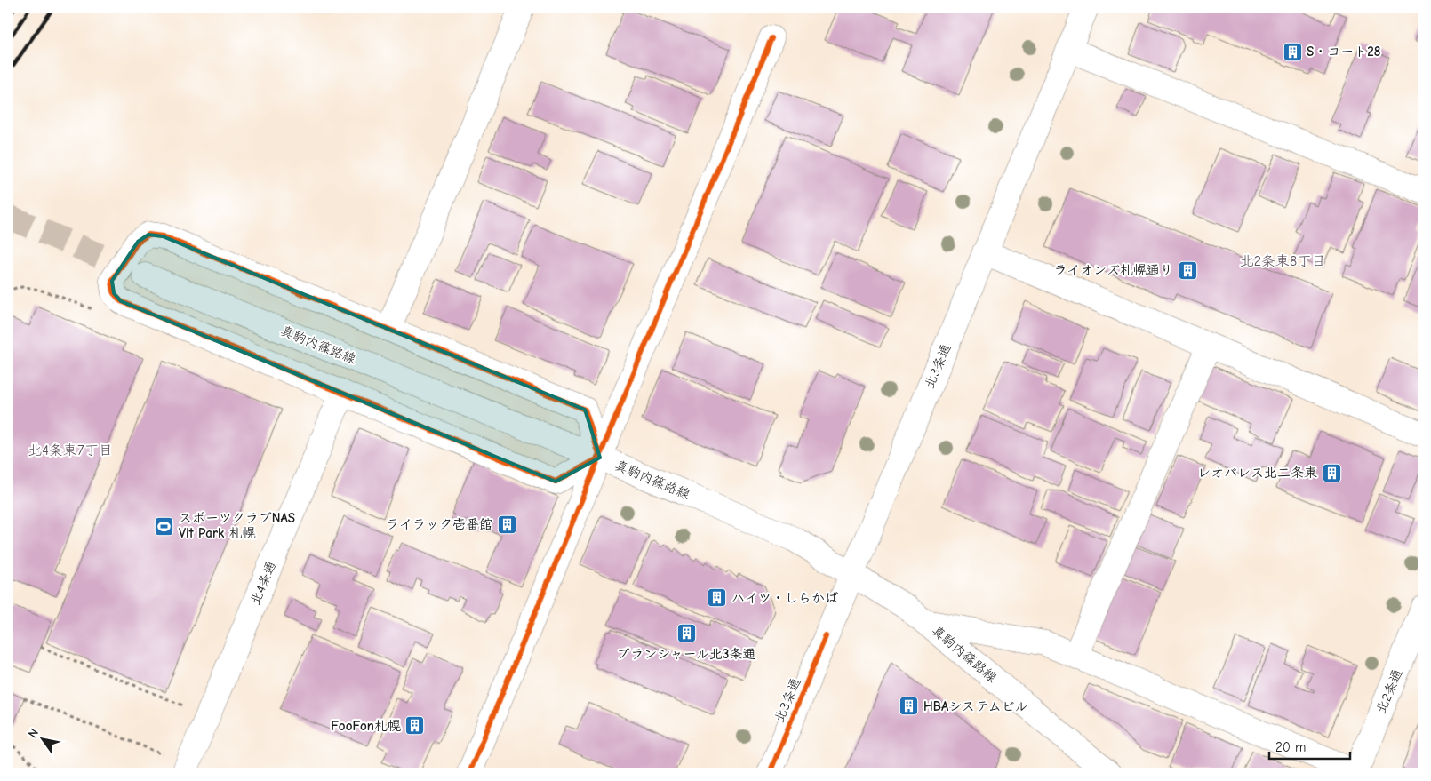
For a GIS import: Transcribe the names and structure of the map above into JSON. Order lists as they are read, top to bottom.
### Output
{
  "streets": {
    "street": [
      "真駒内篠路線",
      "北3条通",
      "北4条通",
      "北2条通"
    ]
  },
  "crossings": [
    ["真駒内篠路線", "北3条通"]
  ],
  "districts": ["北2条東8丁目", "北4条東7丁目"],
  "places": {
    "building": [
      "S・コート28",
      "ライオンズ札幌通り",
      "レオパレス北二条東",
      "ライラック壱番館",
      "ハイツ・しらかば",
      "ブランシャール北3条通",
      "HBAシステムビル",
      "FooFon札幌"
    ],
    "sports": ["スポーツクラブNAS Vit Park 札幌"]
  },
  "scale_bar": "20 m",
  "north": "top left"
}
